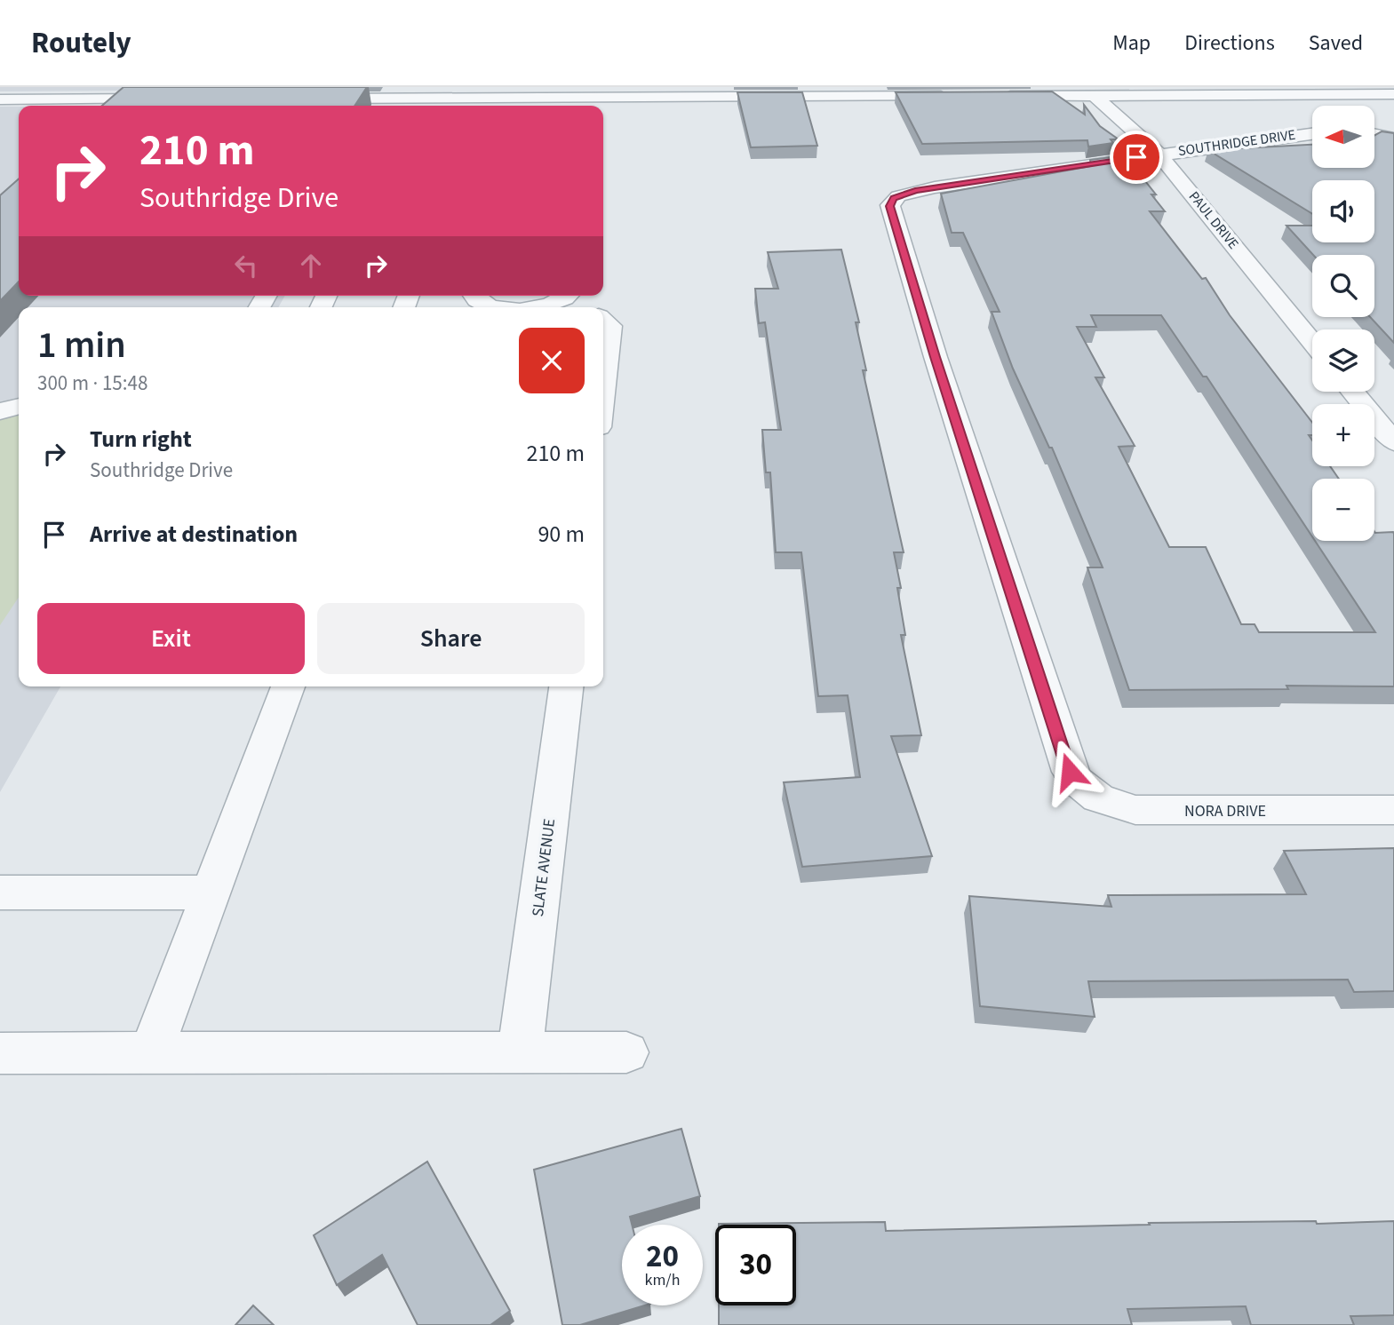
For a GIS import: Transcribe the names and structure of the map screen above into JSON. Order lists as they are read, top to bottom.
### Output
{
  "streets": {
    "street": [
      "SOUTHRIDGE DRIVE",
      "PAUL DRIVE",
      "NORA DRIVE",
      "SLATE AVENUE"
    ]
  },
  "crossings": [
    ["SOUTHRIDGE DRIVE", "PAUL DRIVE"],
    ["SOUTHRIDGE DRIVE", "NORA DRIVE"]
  ],
  "north": "left",
  "page": {
    "header": "Routely",
    "nav": ["Map", "Directions", "Saved"],
    "map_buttons": ["+", "−"],
    "turn": ["210 m", "Southridge Drive"],
    "heading": ["1 min", "300 m · 15:48"],
    "list": [
      {
        "name": "Turn right",
        "note": "Southridge Drive",
        "value": "210 m"
      },
      {
        "name": "Arrive at destination",
        "value": "90 m"
      }
    ],
    "buttons": ["Exit", "Share"],
    "speed": "20 km/h",
    "limit": "30"
  }
}
